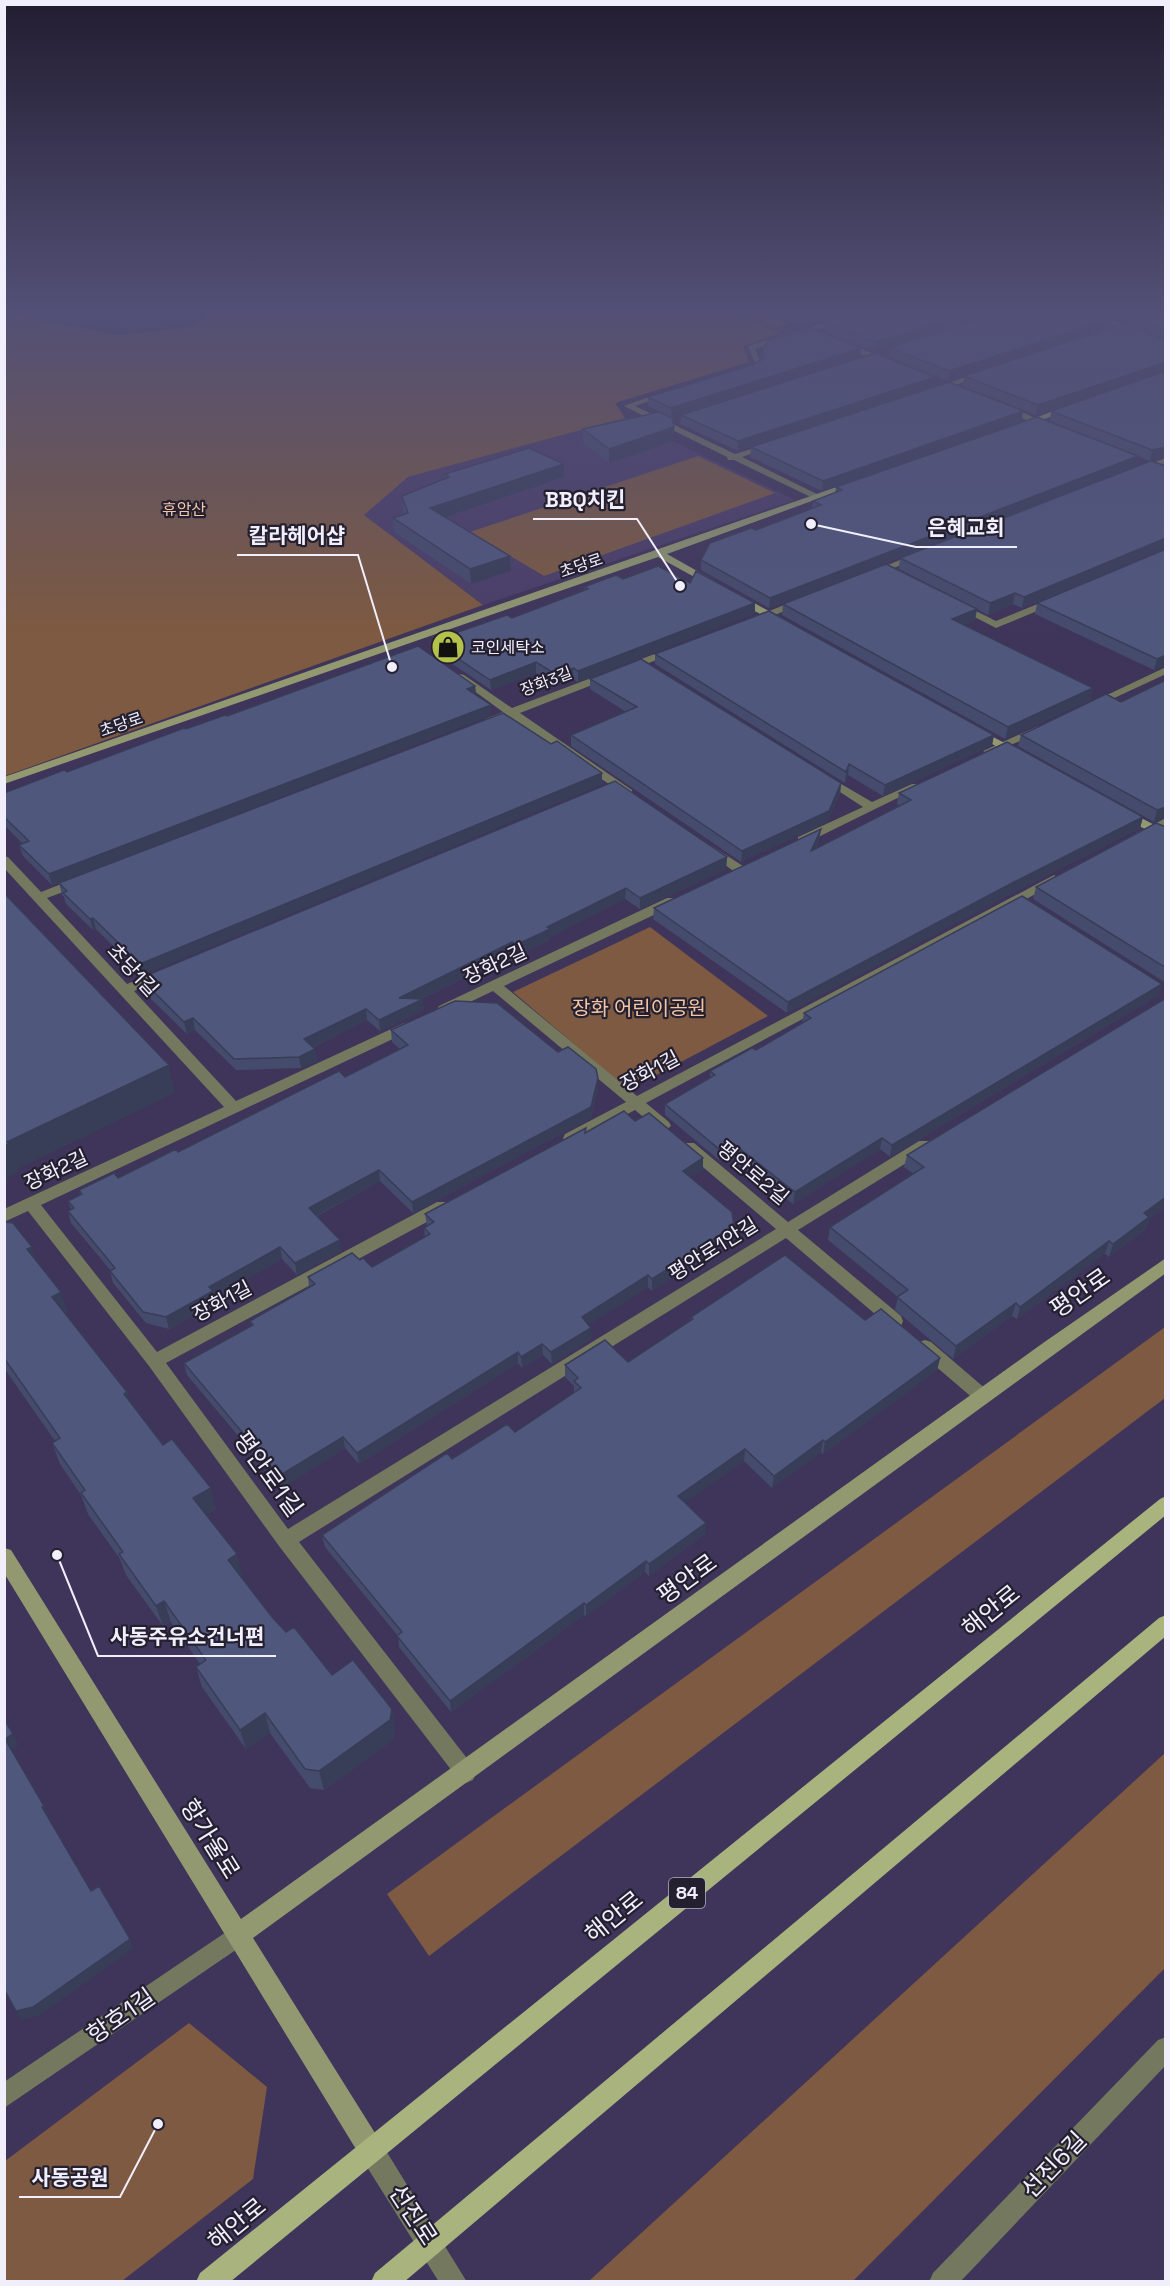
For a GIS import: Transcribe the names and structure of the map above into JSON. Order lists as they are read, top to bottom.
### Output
{
  "streets": {
    "main road": ["해안로", "84"],
    "street": [
      "초당로",
      "장화3길",
      "장화2길",
      "초당1길",
      "장화1길",
      "평안로2길",
      "평안로1안길",
      "평안로",
      "평안로1길",
      "항가울로",
      "항호1길",
      "선진6길",
      "선진로"
    ]
  },
  "crossings": [
    ["장화2길", "초당1길"],
    ["장화2길", "평안로2길"],
    ["장화2길", "평안로1길"],
    ["장화1길", "평안로2길"],
    ["장화1길", "평안로1길"],
    ["평안로2길", "평안로1안길"],
    ["평안로2길", "평안로"],
    ["평안로1안길", "평안로1길"],
    ["평안로", "평안로1길"],
    ["평안로", "항가울로"],
    ["평안로", "항호1길"],
    ["해안로", "항가울로"],
    ["해안로", "선진로"],
    ["항가울로", "항호1길"],
    ["항가울로", "선진로"]
  ],
  "parks": ["휴암산", "장화 어린이공원"],
  "places": {
    "other": [
      "은혜교회",
      "BBQ치킨",
      "칼라헤어샵",
      "사동주유소건너편",
      "사동공원"
    ],
    "shop": ["코인세탁소"]
  }
}
